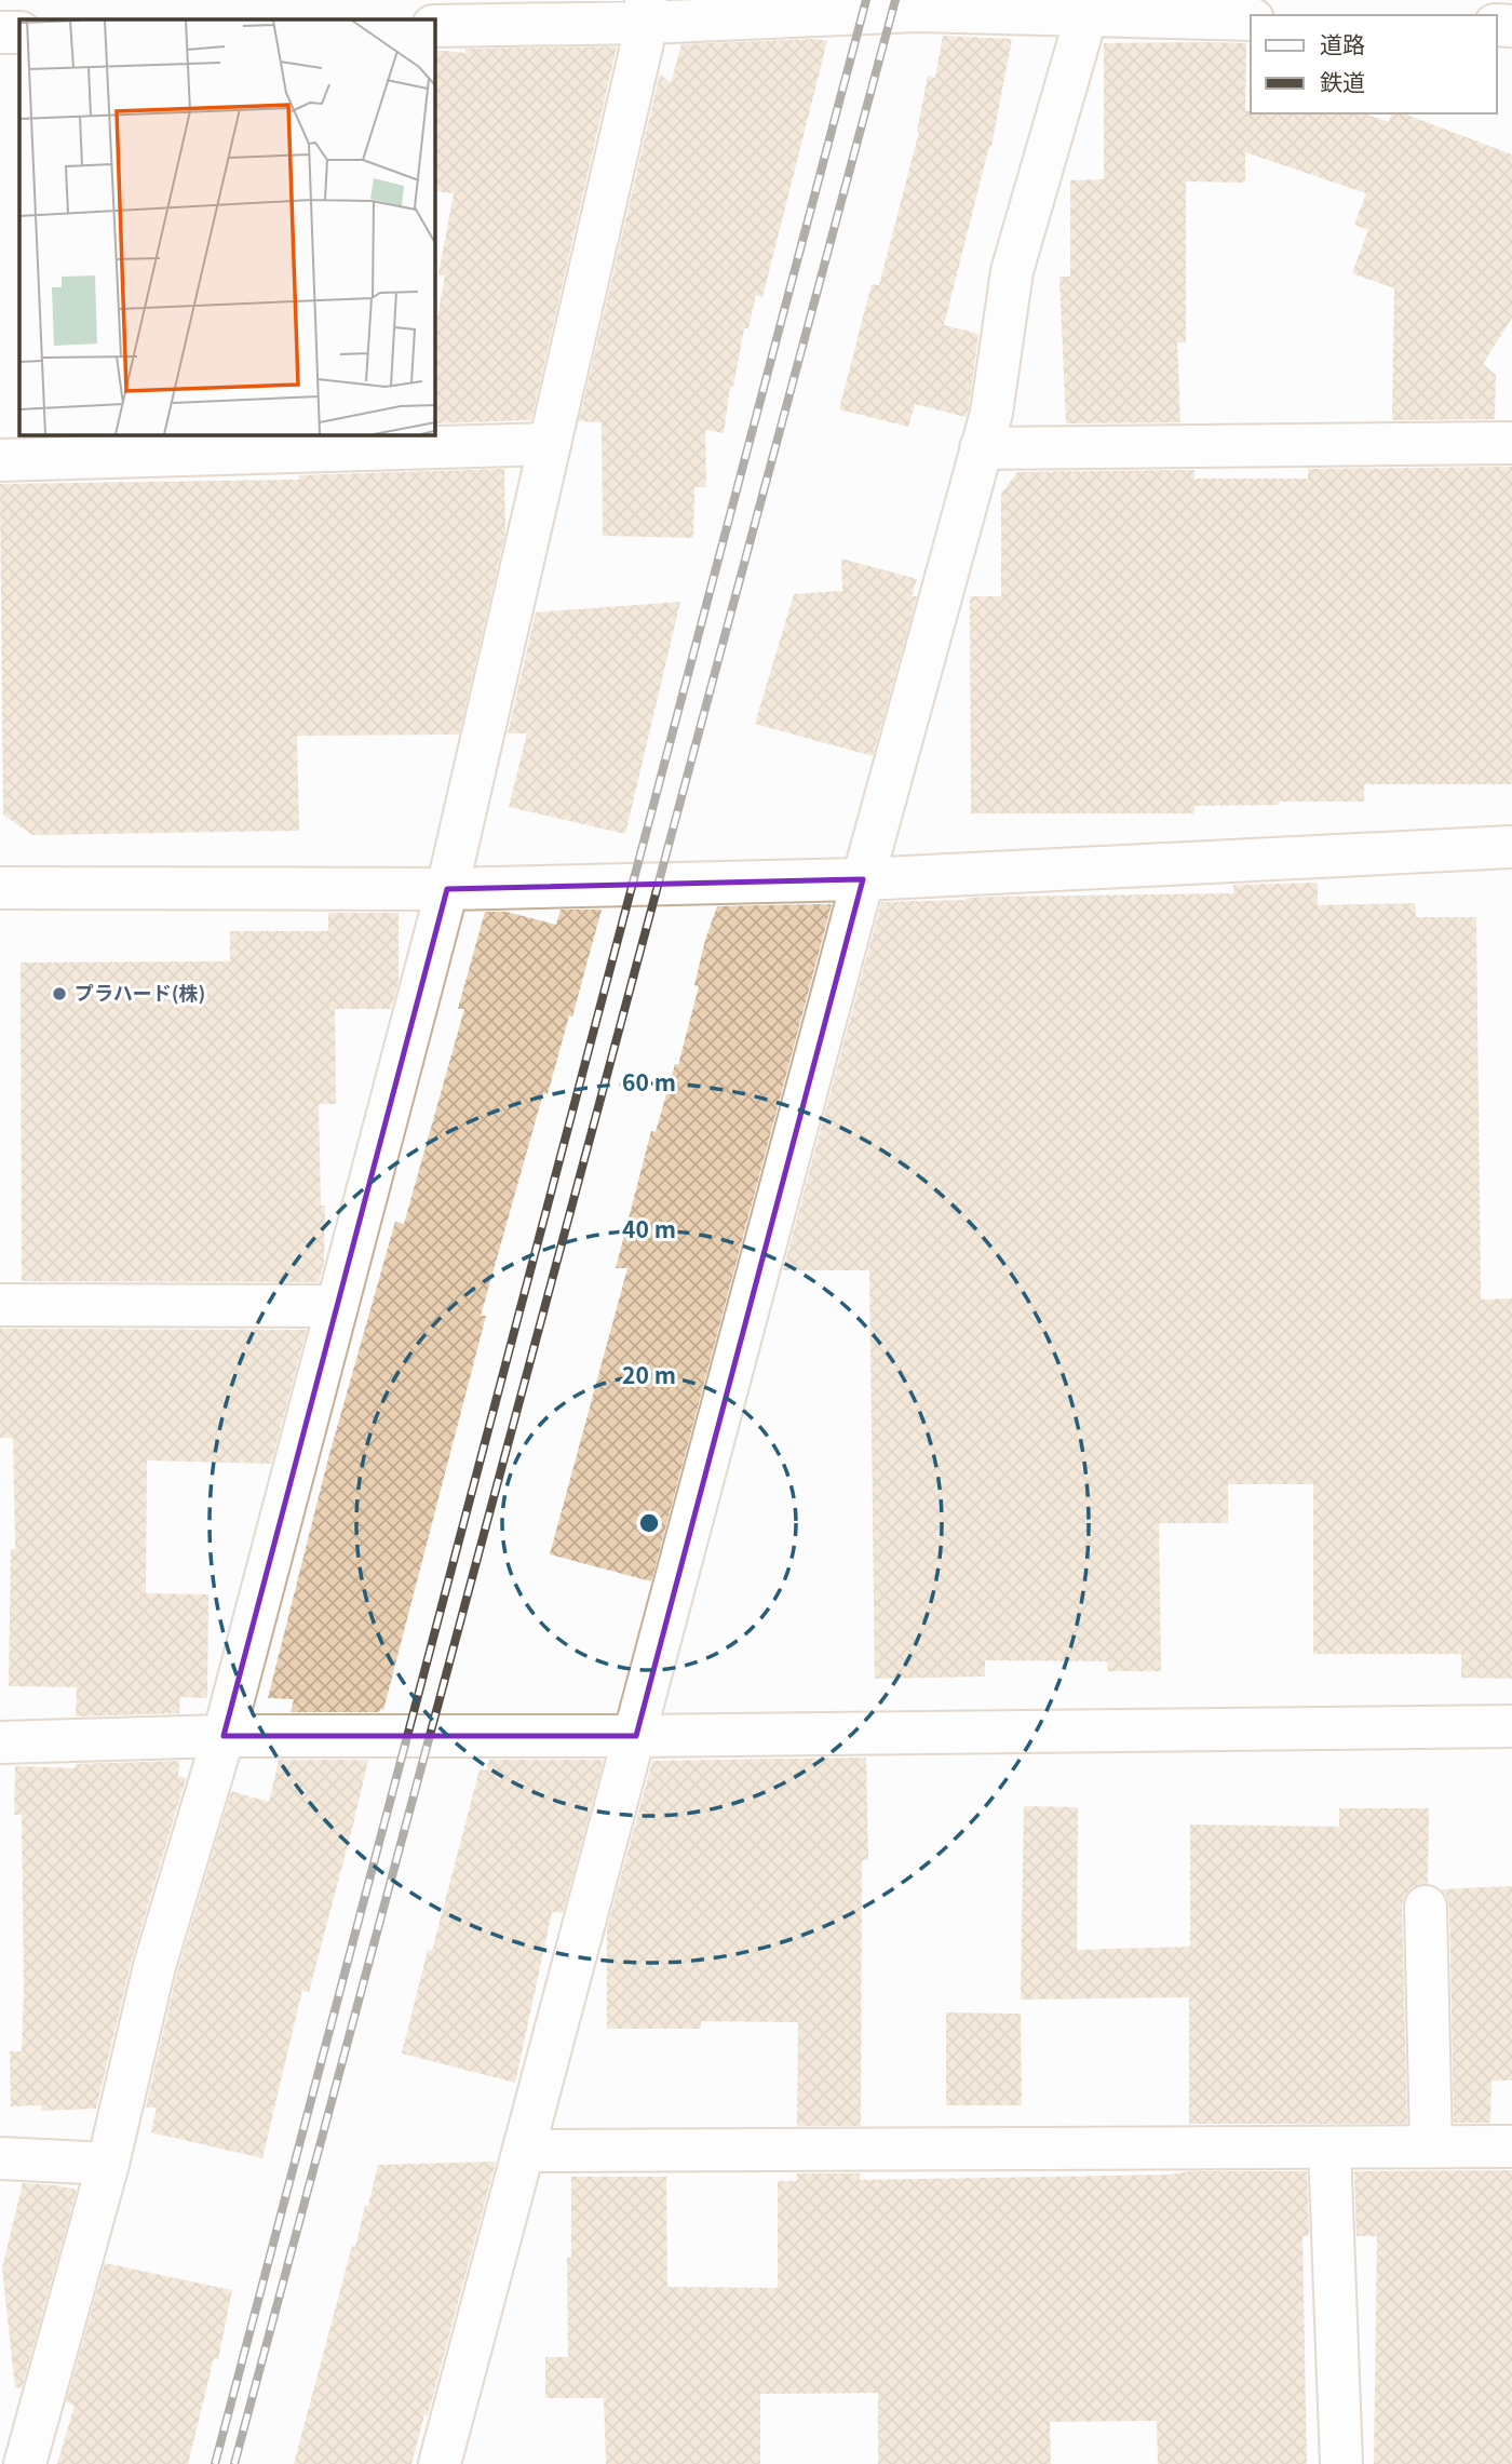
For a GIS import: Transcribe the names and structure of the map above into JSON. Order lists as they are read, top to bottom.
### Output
{
  "places": ["プラハード(株)"],
  "legend": ["道路", "鉄道"],
  "rings": ["60 m", "40 m", "20 m"]
}
